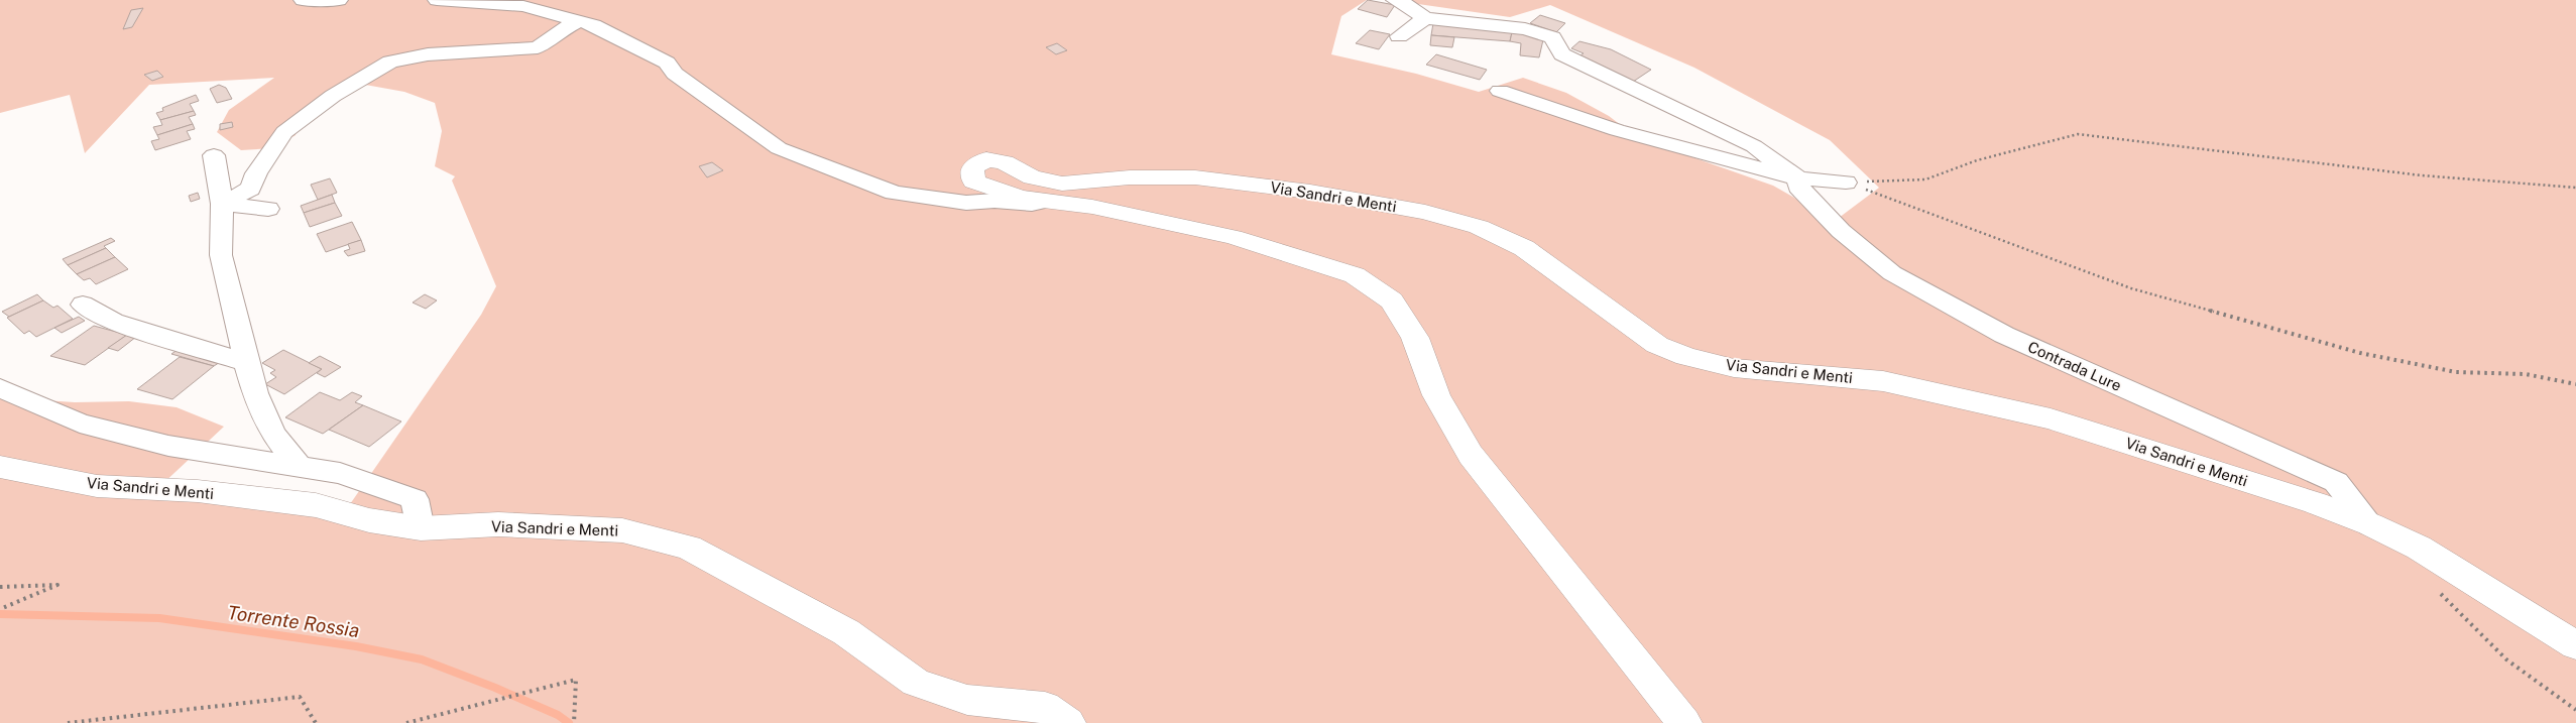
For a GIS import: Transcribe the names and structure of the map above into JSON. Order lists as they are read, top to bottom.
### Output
{
  "streets": {
    "main road": ["Via Sandri e Menti"],
    "street": ["Contrada Lure"]
  },
  "crossings": [
    ["Via Sandri e Menti", "Contrada Lure"]
  ],
  "water": ["Torrente Rossia"]
}
